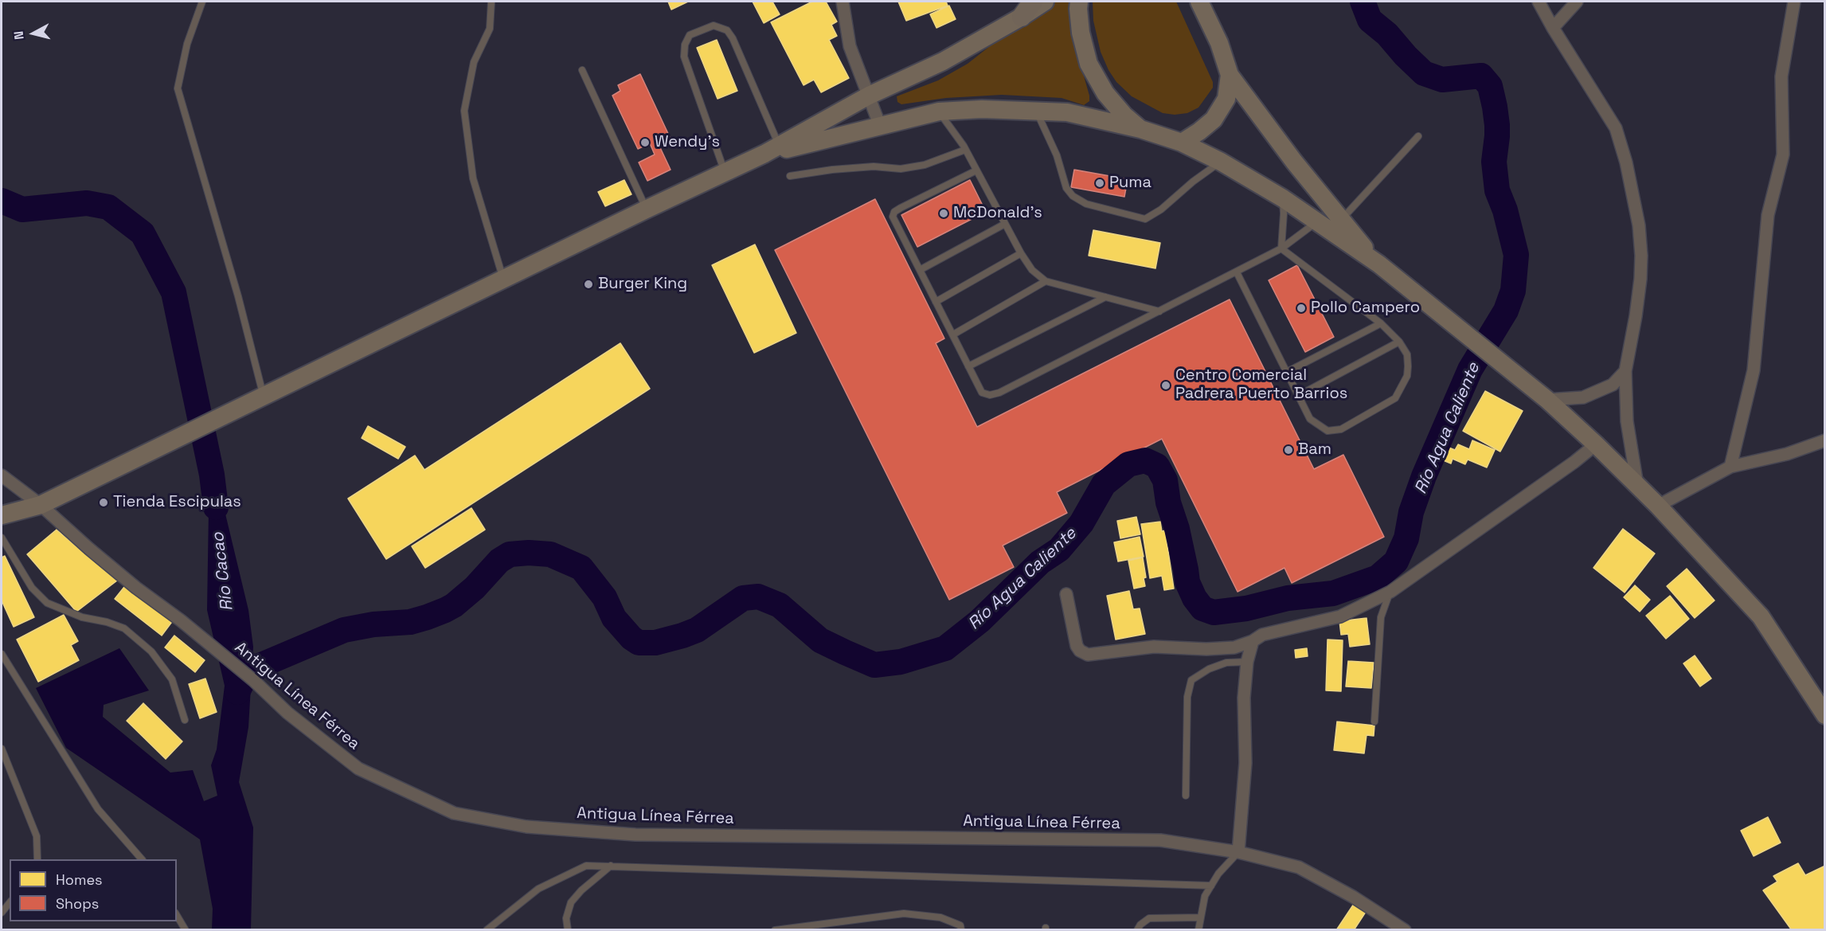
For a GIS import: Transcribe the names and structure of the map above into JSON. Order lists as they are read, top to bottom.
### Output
{
  "streets": {
    "street": ["Antigua Línea Férrea"]
  },
  "water": ["Río Agua Caliente", "Río Cacao"],
  "places": [
    "Wendy's",
    "Puma",
    "McDonald's",
    "Burger King",
    "Pollo Campero",
    "Centro Comercial Padrera Puerto Barrios",
    "Bam",
    "Tienda Escipulas"
  ],
  "legend": ["Homes", "Shops"],
  "north": "left"
}
